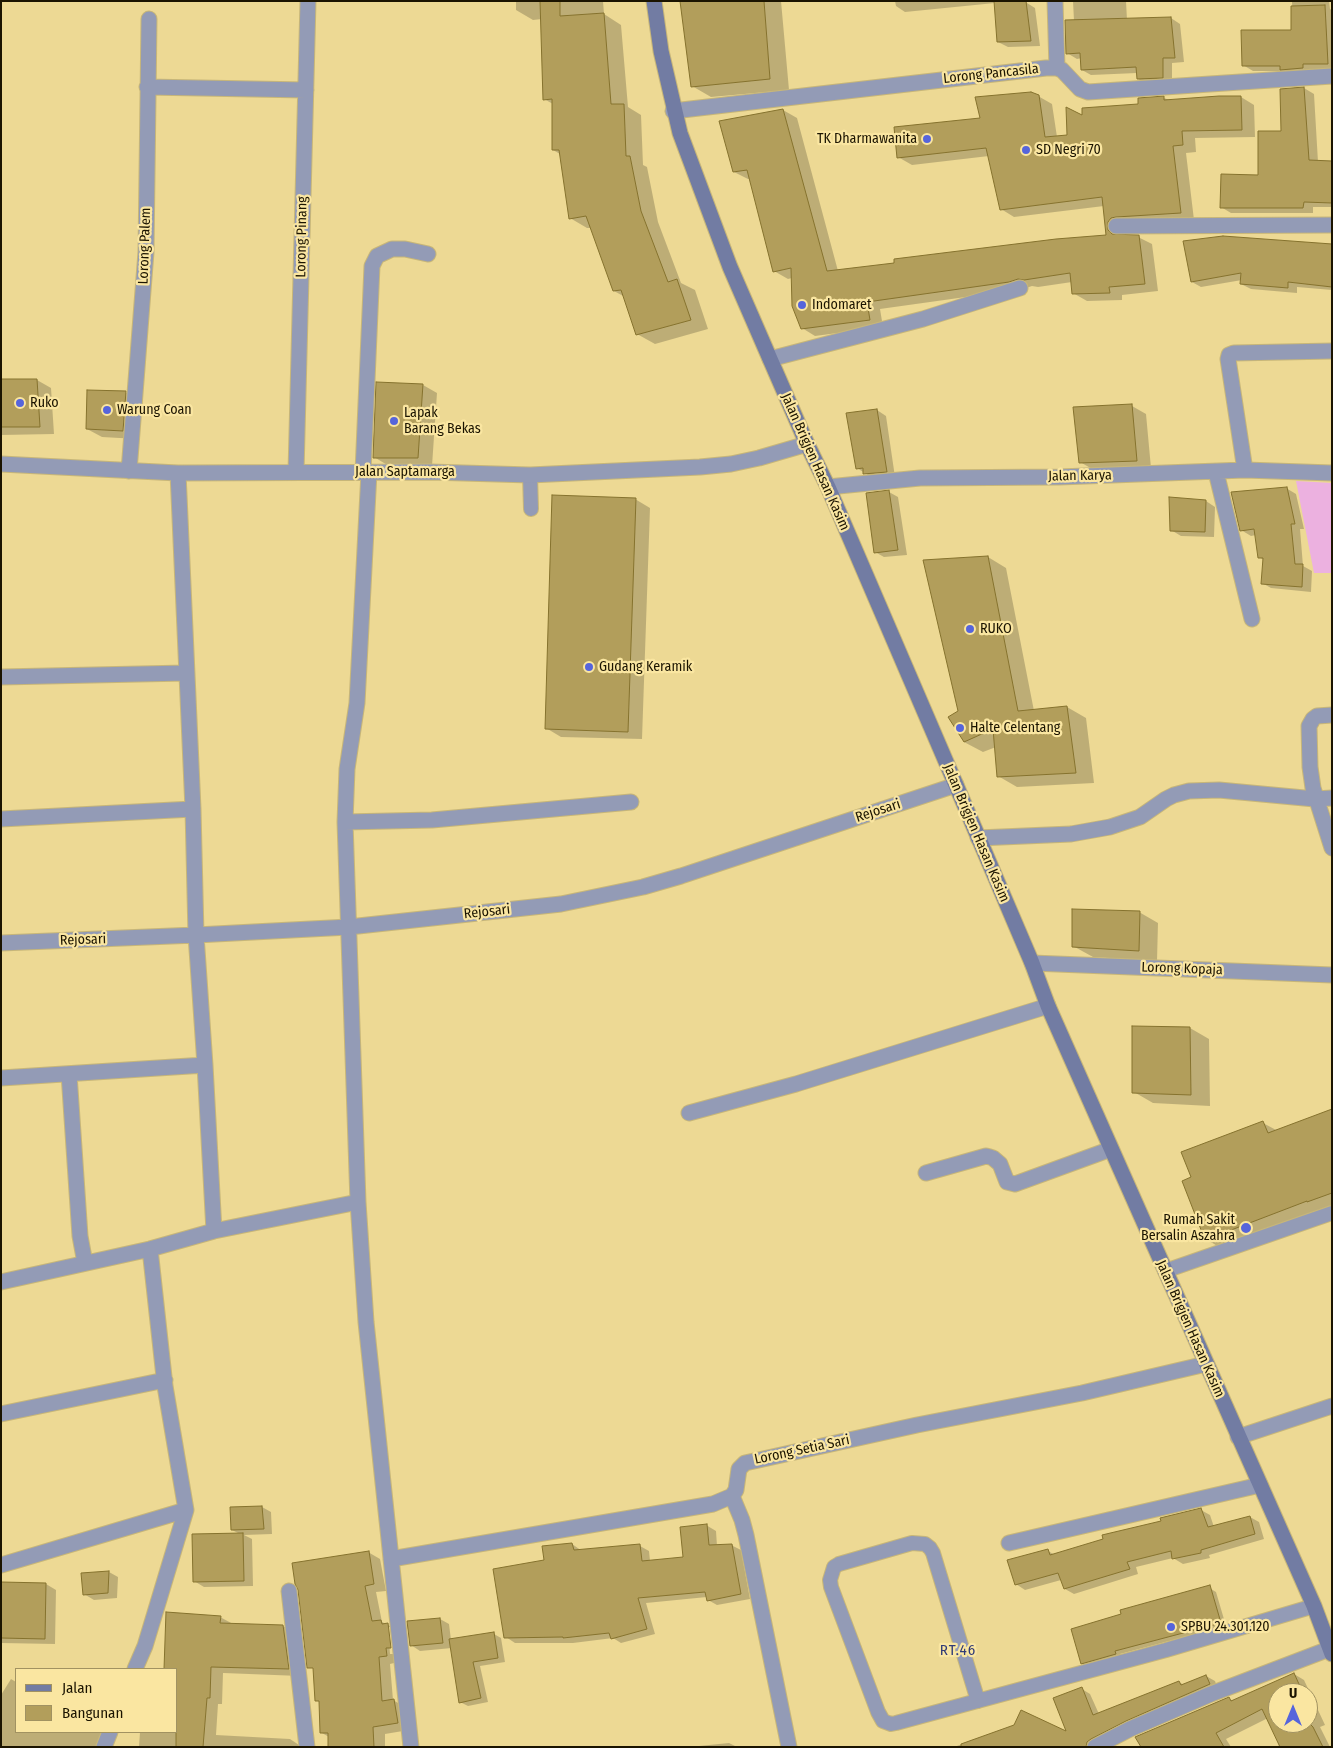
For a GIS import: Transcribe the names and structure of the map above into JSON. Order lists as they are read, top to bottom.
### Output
{
  "streets": {
    "street": [
      "Lorong Pancasila",
      "Lorong Pinang",
      "Lorong Palem",
      "Jalan Brigjen Hasan Kasim",
      "Jalan Saptamarga",
      "Jalan Karya",
      "Rejosari",
      "Lorong Kopaja",
      "Lorong Setia Sari"
    ]
  },
  "crossings": [
    ["Lorong Pancasila", "Jalan Brigjen Hasan Kasim"],
    ["Lorong Pinang", "Jalan Saptamarga"],
    ["Lorong Palem", "Jalan Saptamarga"],
    ["Jalan Brigjen Hasan Kasim", "Jalan Saptamarga"],
    ["Jalan Brigjen Hasan Kasim", "Jalan Karya"],
    ["Jalan Brigjen Hasan Kasim", "Rejosari"],
    ["Jalan Brigjen Hasan Kasim", "Lorong Kopaja"],
    ["Jalan Brigjen Hasan Kasim", "Lorong Setia Sari"]
  ],
  "districts": ["RT.46"],
  "places": [
    "TK Dharmawanita",
    "SD Negri 70",
    "Indomaret",
    "Ruko",
    "Warung Coan",
    "Lapak Barang Bekas",
    "RUKO",
    "Gudang Keramik",
    "Halte Celentang",
    "Rumah Sakit Bersalin Aszahra",
    "SPBU 24.301.120"
  ],
  "legend": ["Jalan", "Bangunan"],
  "north": "top"
}
